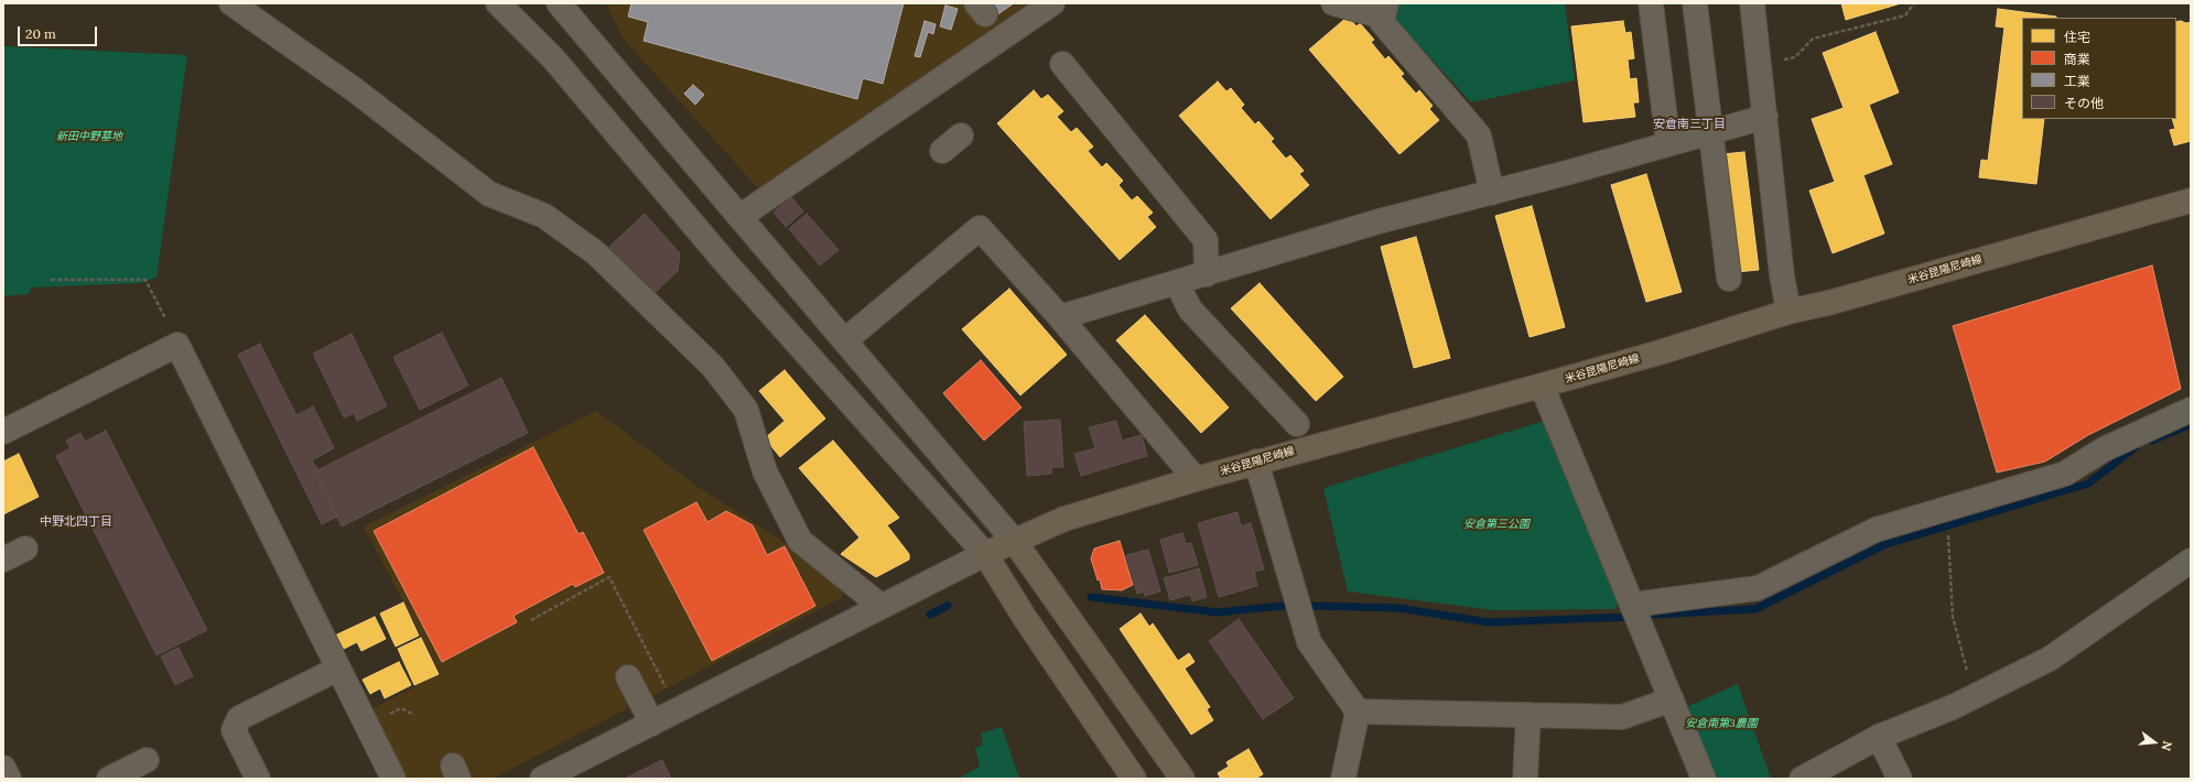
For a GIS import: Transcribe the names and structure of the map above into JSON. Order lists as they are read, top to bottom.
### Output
{
  "streets": {
    "main road": ["米谷昆陽尼崎線"]
  },
  "districts": ["安倉南三丁目", "中野北四丁目"],
  "parks": ["新田中野墓地", "安倉第三公園", "安倉南第3農園"],
  "legend": [
    "住宅",
    "商業",
    "工業",
    "その他"
  ],
  "scale_bar": "20 m",
  "north": "right"
}
